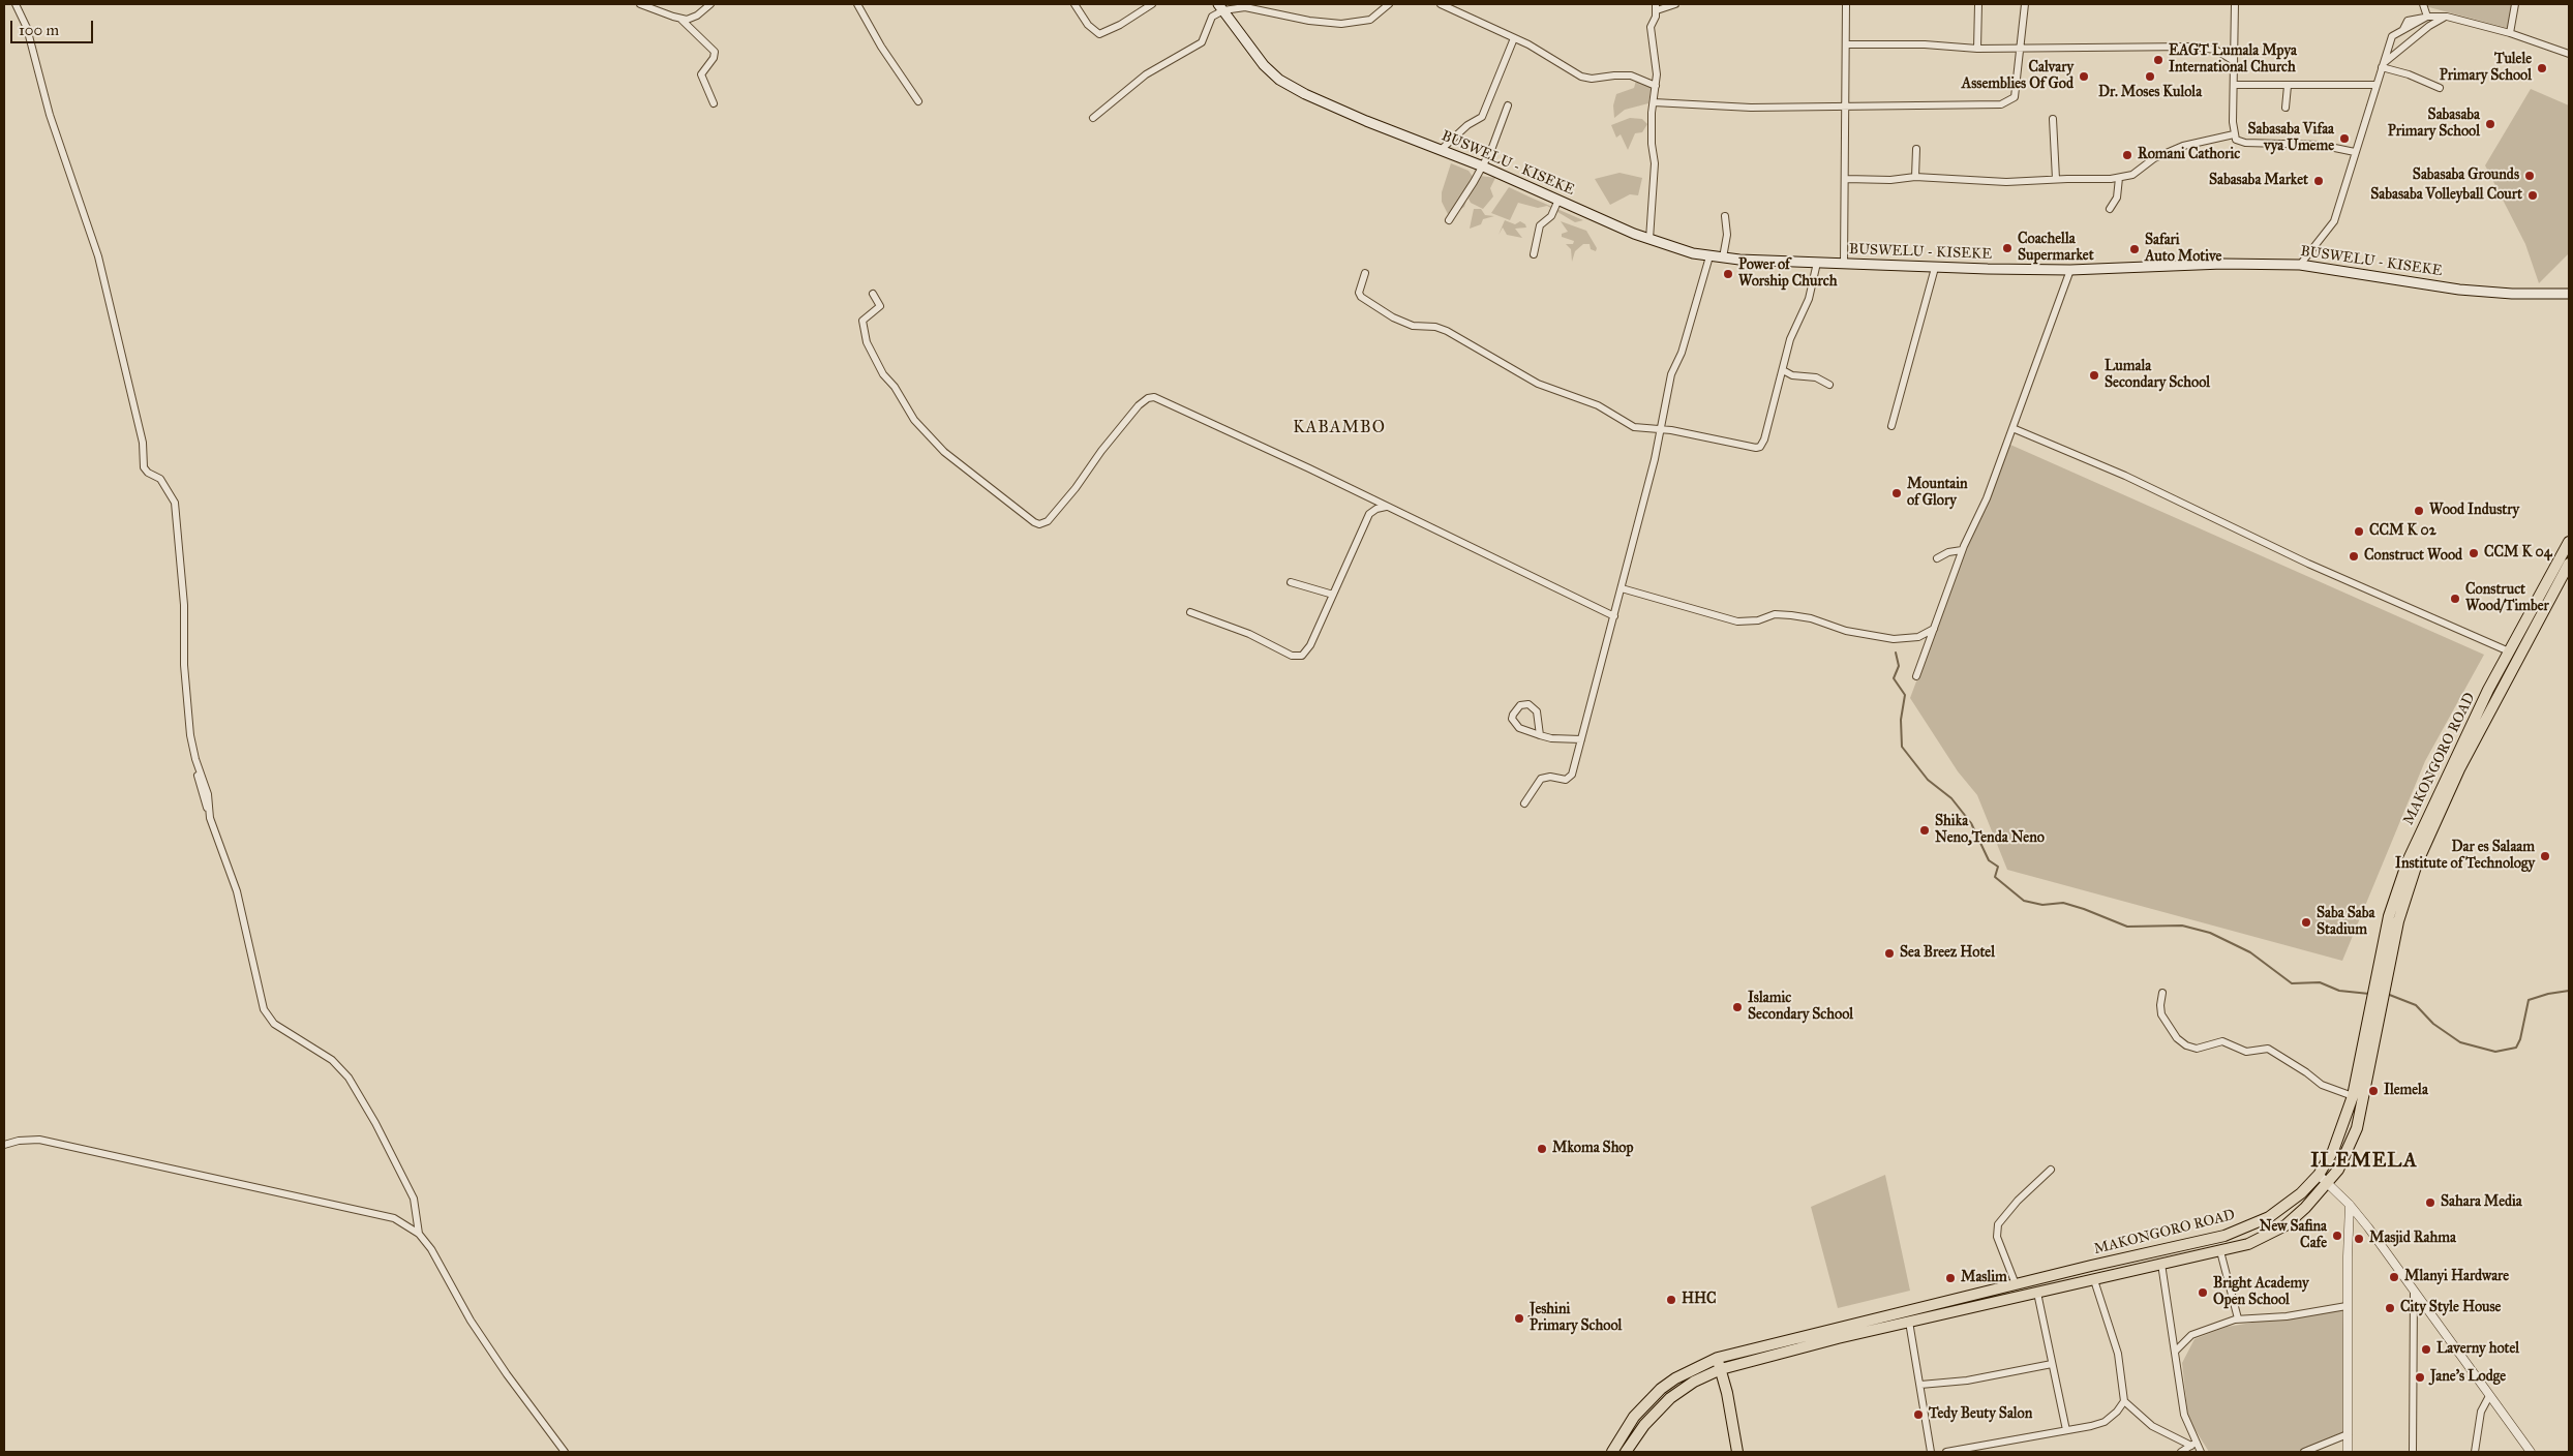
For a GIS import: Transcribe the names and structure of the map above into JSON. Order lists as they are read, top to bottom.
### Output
{
  "streets": {
    "main road": ["BUSWELU - KISEKE", "MAKONGORO ROAD"]
  },
  "districts": ["KABAMBO", "ILEMELA"],
  "places": [
    "EAGT Lumala Mpya International Church",
    "Tulele Primary School",
    "Calvary Assemblies Of God",
    "Dr. Moses Kulola",
    "Sabasaba Primary School",
    "Sabasaba Vifaa vya Umeme",
    "Romani Cathoric",
    "Sabasaba Grounds",
    "Sabasaba Market",
    "Sabasaba Volleyball Court",
    "Coachella Supermarket",
    "Safari Auto Motive",
    "Power of Worship Church",
    "Lumala Secondary School",
    "Mountain of Glory",
    "Wood Industry",
    "CCM K 02",
    "CCM K 04",
    "Construct Wood",
    "Construct Wood/Timber",
    "Shika Neno,Tenda Neno",
    "Dar es Salaam Institute of Technology",
    "Saba Saba Stadium",
    "Sea Breez Hotel",
    "Islamic Secondary School",
    "Ilemela",
    "Mkoma Shop",
    "Sahara Media",
    "New Safina Cafe",
    "Masjid Rahma",
    "Mlanyi Hardware",
    "Maslim",
    "Bright Academy Open School",
    "HHC",
    "City Style House",
    "Jeshini Primary School",
    "Laverny hotel",
    "Jane's Lodge",
    "Tedy Beuty Salon"
  ],
  "scale_bar": "100 m"
}
